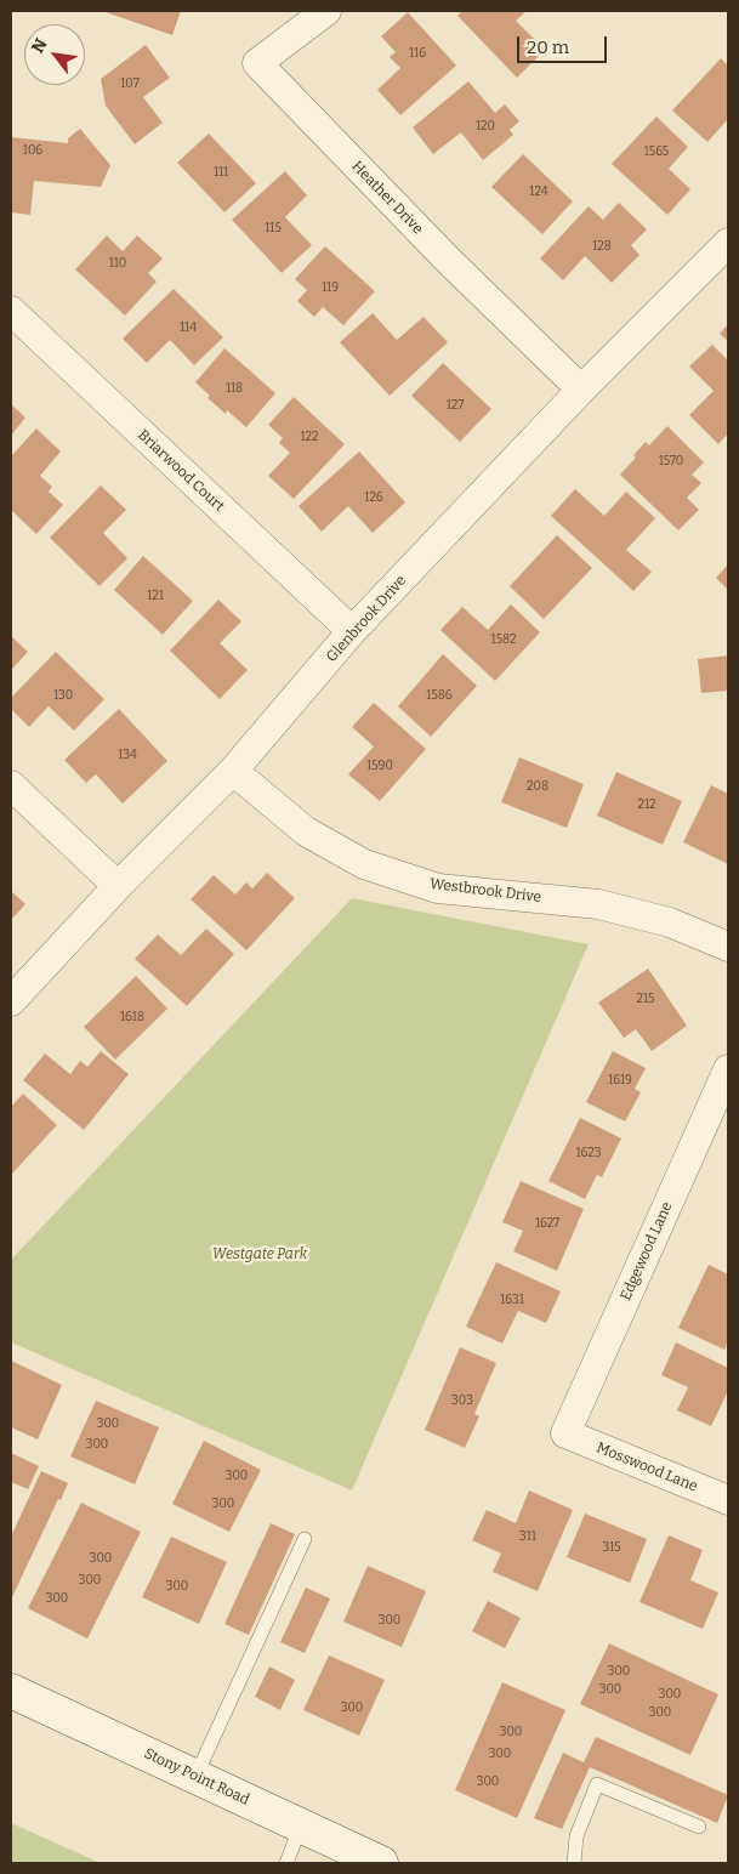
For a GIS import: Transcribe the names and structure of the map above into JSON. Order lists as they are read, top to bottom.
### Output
{
  "streets": {
    "main road": ["Stony Point Road"],
    "street": [
      "Heather Drive",
      "Briarwood Court",
      "Glenbrook Drive",
      "Westbrook Drive",
      "Edgewood Lane",
      "Mosswood Lane"
    ]
  },
  "crossings": [
    ["Heather Drive", "Glenbrook Drive"],
    ["Briarwood Court", "Glenbrook Drive"],
    ["Glenbrook Drive", "Westbrook Drive"],
    ["Edgewood Lane", "Mosswood Lane"]
  ],
  "parks": ["Westgate Park"],
  "house_numbers": [
    "116",
    "107",
    "120",
    "106",
    "1565",
    "111",
    "124",
    "115",
    "128",
    "110",
    "119",
    "114",
    "118",
    "127",
    "122",
    "1570",
    "126",
    "121",
    "1582",
    "130",
    "1586",
    "134",
    "1590",
    "208",
    "212",
    "215",
    "1618",
    "1619",
    "1623",
    "1627",
    "1631",
    "303",
    "300",
    "300",
    "300",
    "300",
    "311",
    "315",
    "300",
    "300",
    "300",
    "300",
    "300",
    "300",
    "300",
    "300",
    "300",
    "300",
    "300",
    "300",
    "300"
  ],
  "scale_bar": "20 m",
  "north": "top left"
}
